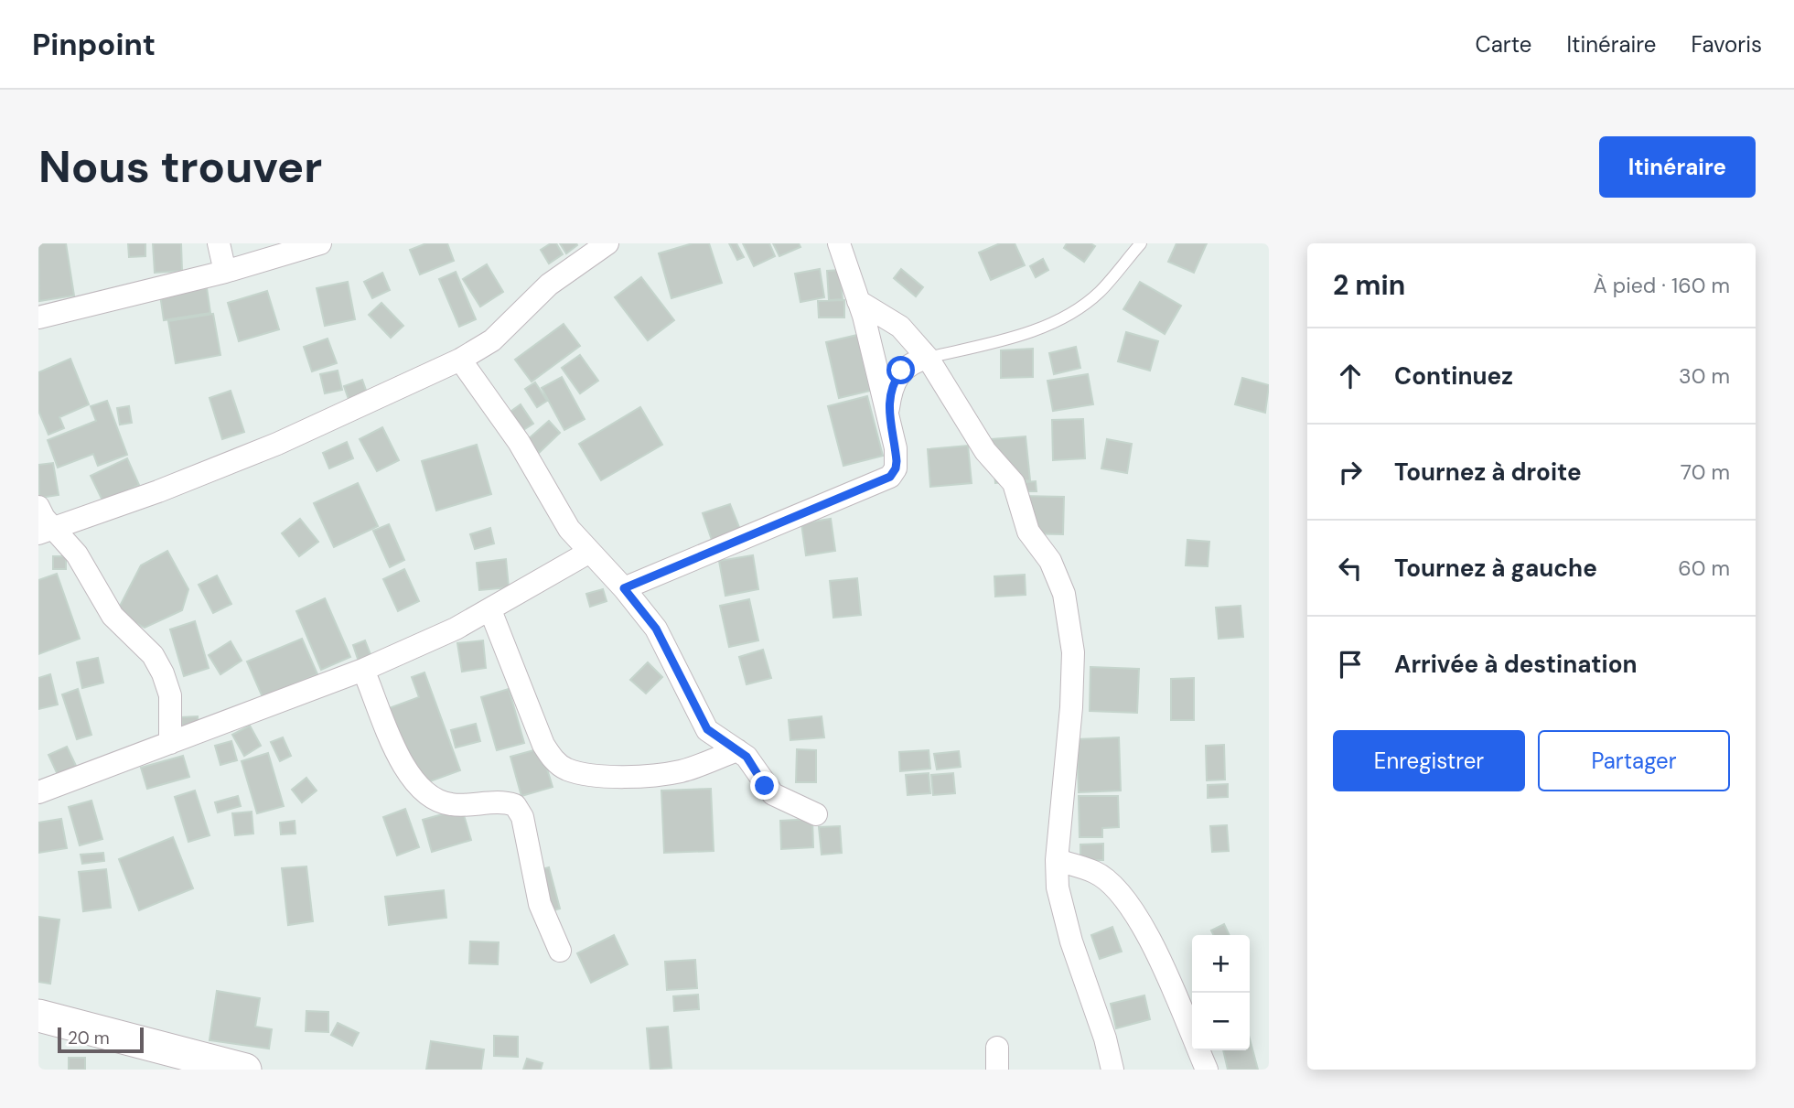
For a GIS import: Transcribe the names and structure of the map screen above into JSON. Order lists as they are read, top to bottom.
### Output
{
  "scale_bar": "20 m",
  "page": {
    "header": "Pinpoint",
    "nav": ["Carte", "Itinéraire", "Favoris"],
    "buttons": [
      "Itinéraire",
      ["Enregistrer", "Partager"]
    ],
    "title": "Nous trouver",
    "heading": ["2 min", "À pied · 160 m"],
    "list": [
      ["Continuez", "30 m"],
      ["Tournez à droite", "70 m"],
      ["Tournez à gauche", "60 m"],
      "Arrivée à destination"
    ],
    "map_buttons": ["+", "−"],
    "scale": "20 m"
  }
}
